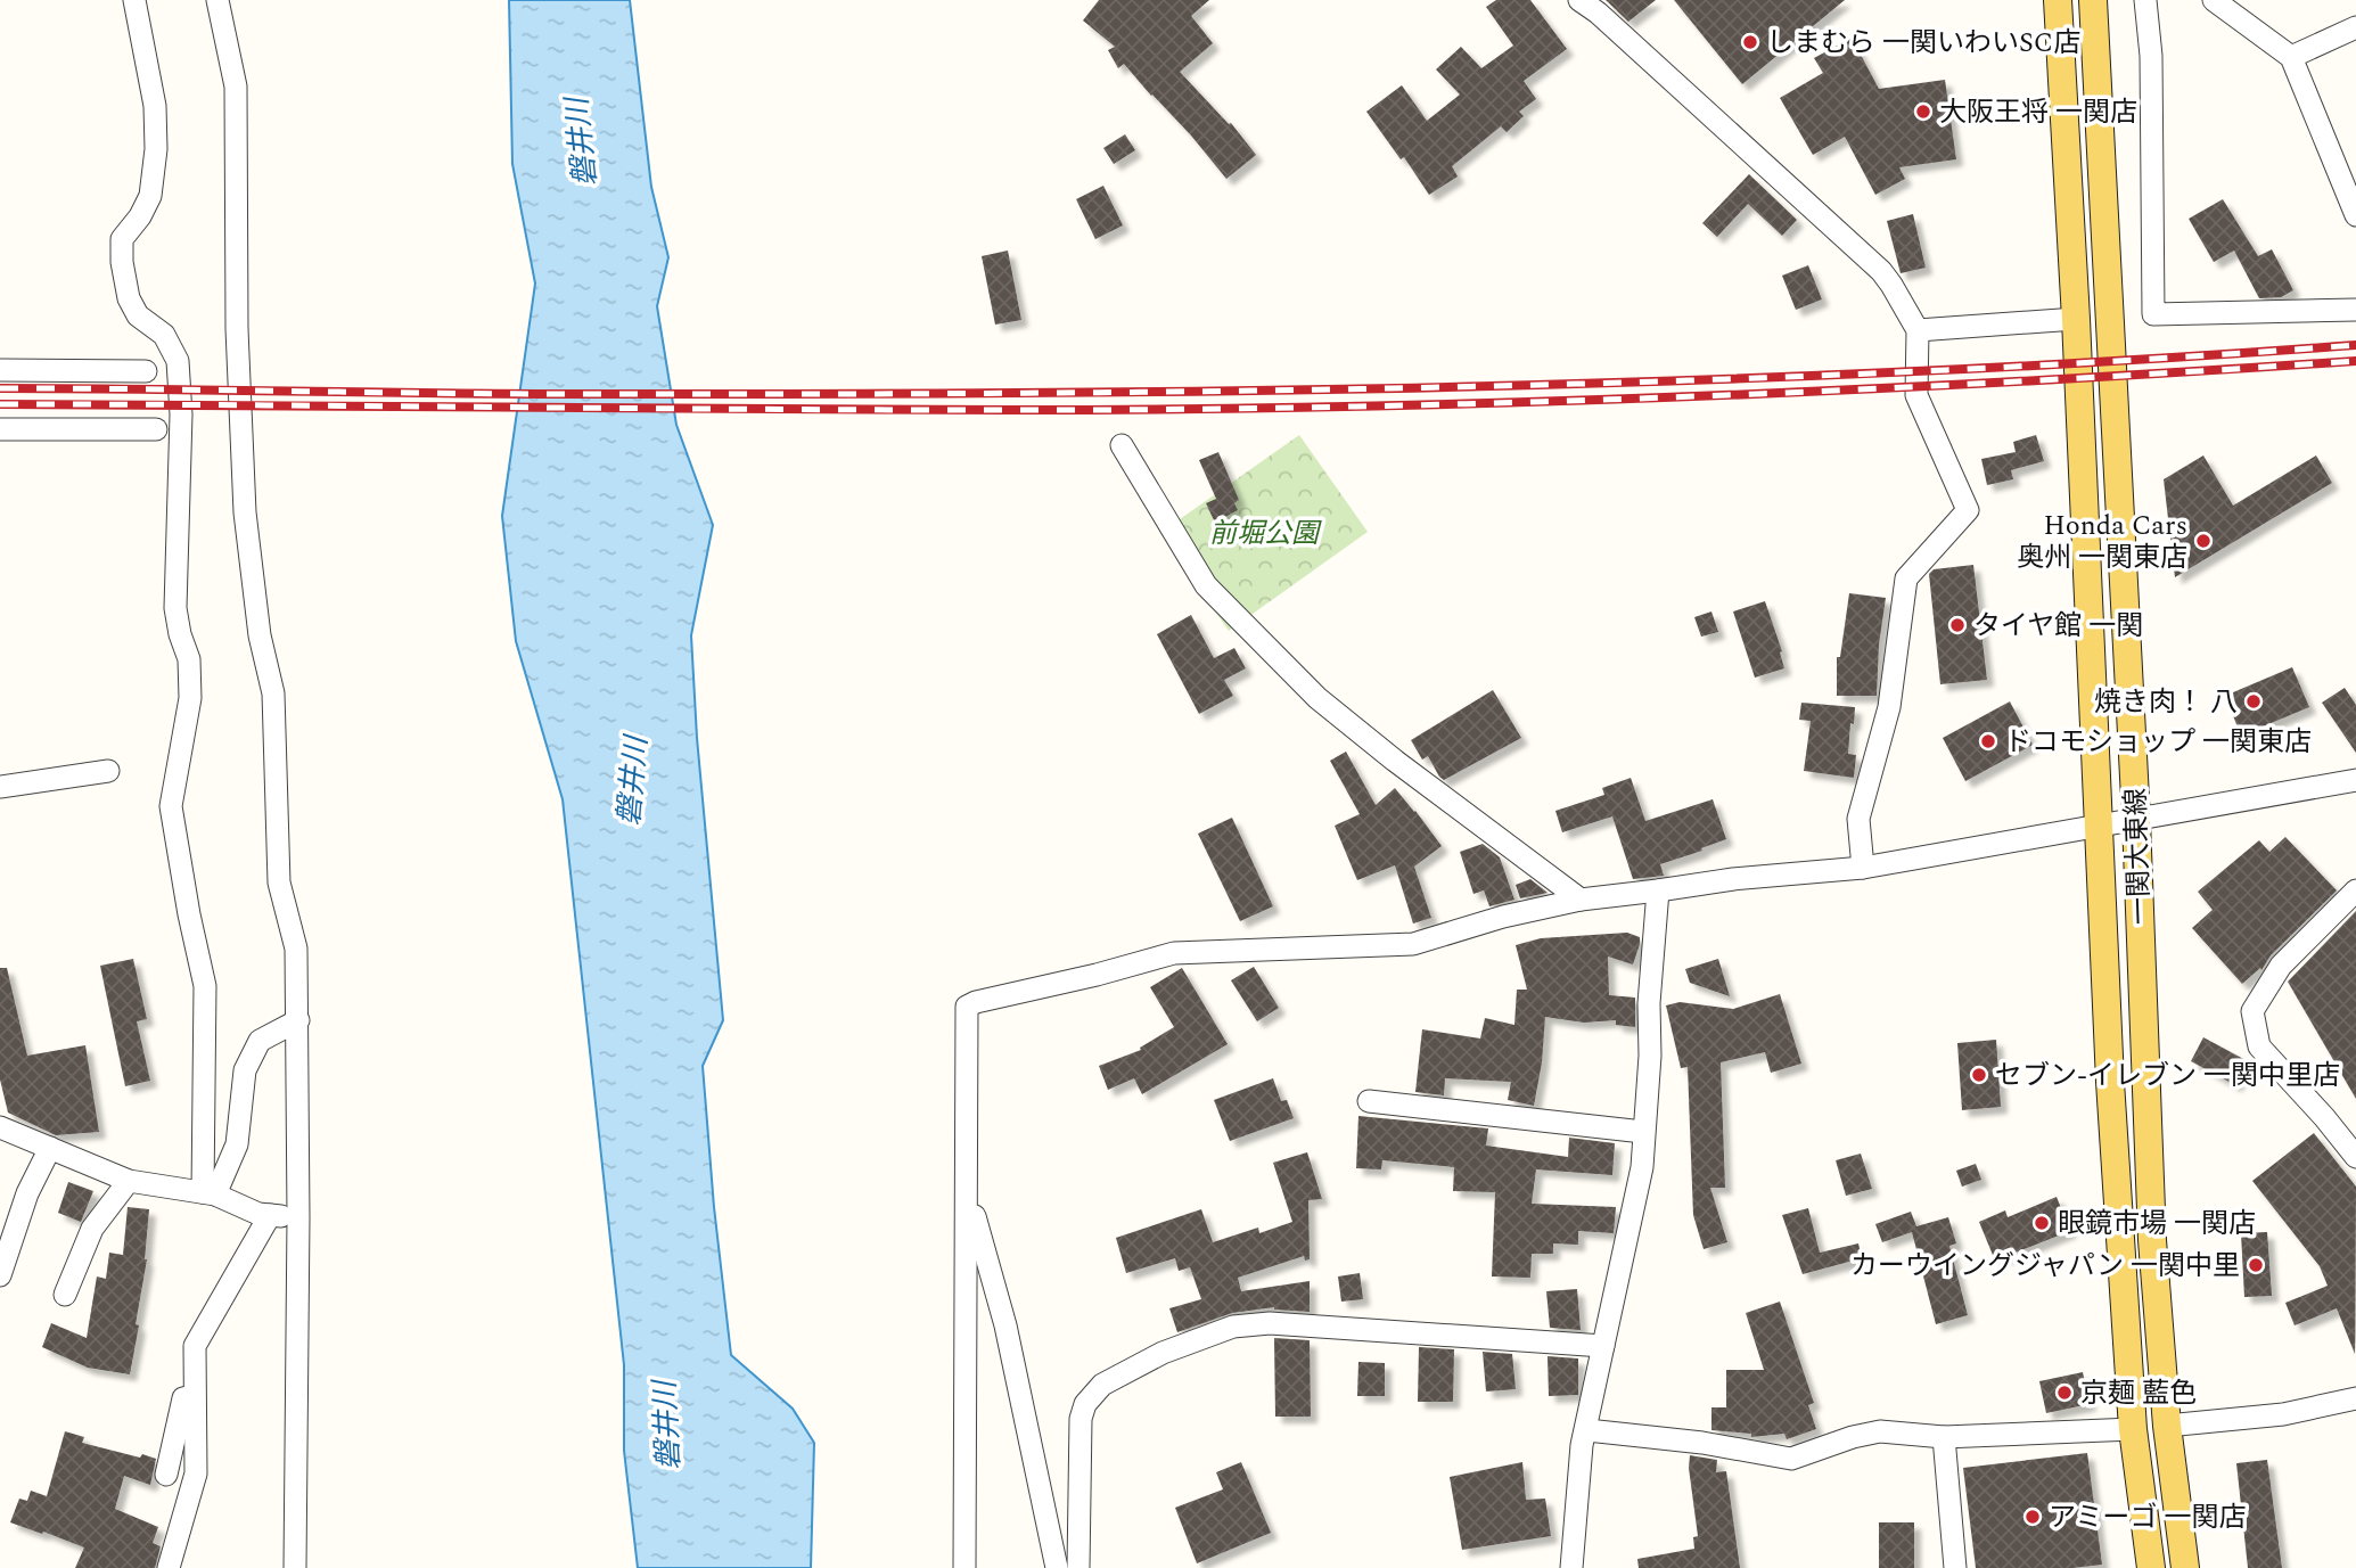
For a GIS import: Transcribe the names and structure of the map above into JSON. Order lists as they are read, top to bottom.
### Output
{
  "streets": {
    "main road": ["一関大東線"]
  },
  "water": ["磐井川"],
  "parks": ["前堀公園"],
  "places": [
    "しまむら 一関いわいSC店",
    "大阪王将 一関店",
    "Honda Cars 奥州 一関東店",
    "タイヤ館 一関",
    "焼き肉！ 八",
    "ドコモショップ 一関東店",
    "セブン-イレブン 一関中里店",
    "眼鏡市場 一関店",
    "カーウイングジャパン 一関中里",
    "京麺 藍色",
    "アミーゴ 一関店"
  ]
}
